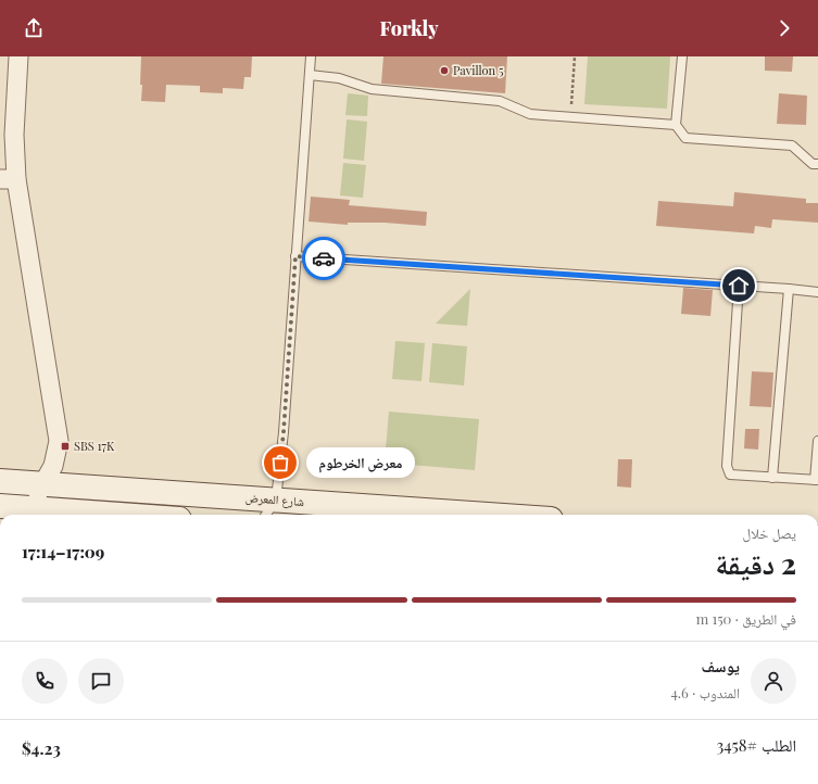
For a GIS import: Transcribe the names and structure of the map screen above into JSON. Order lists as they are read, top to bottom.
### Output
{
  "streets": {
    "main road": ["شارع المعرض"]
  },
  "places": {
    "other": ["Pavillon 5", "معرض الخرطوم"],
    "transit": ["SBS 17K"]
  },
  "page": {
    "header": "Forkly",
    "bubble": "معرض الخرطوم",
    "heading": ["2 دقيقة", "يصل خلال", "17:09–17:14"],
    "panel": [
      "يوسف",
      "المندوب · 4.6",
      "الطلب #3458",
      "$4.23"
    ],
    "bar": "في الطريق · 150 m"
  }
}
